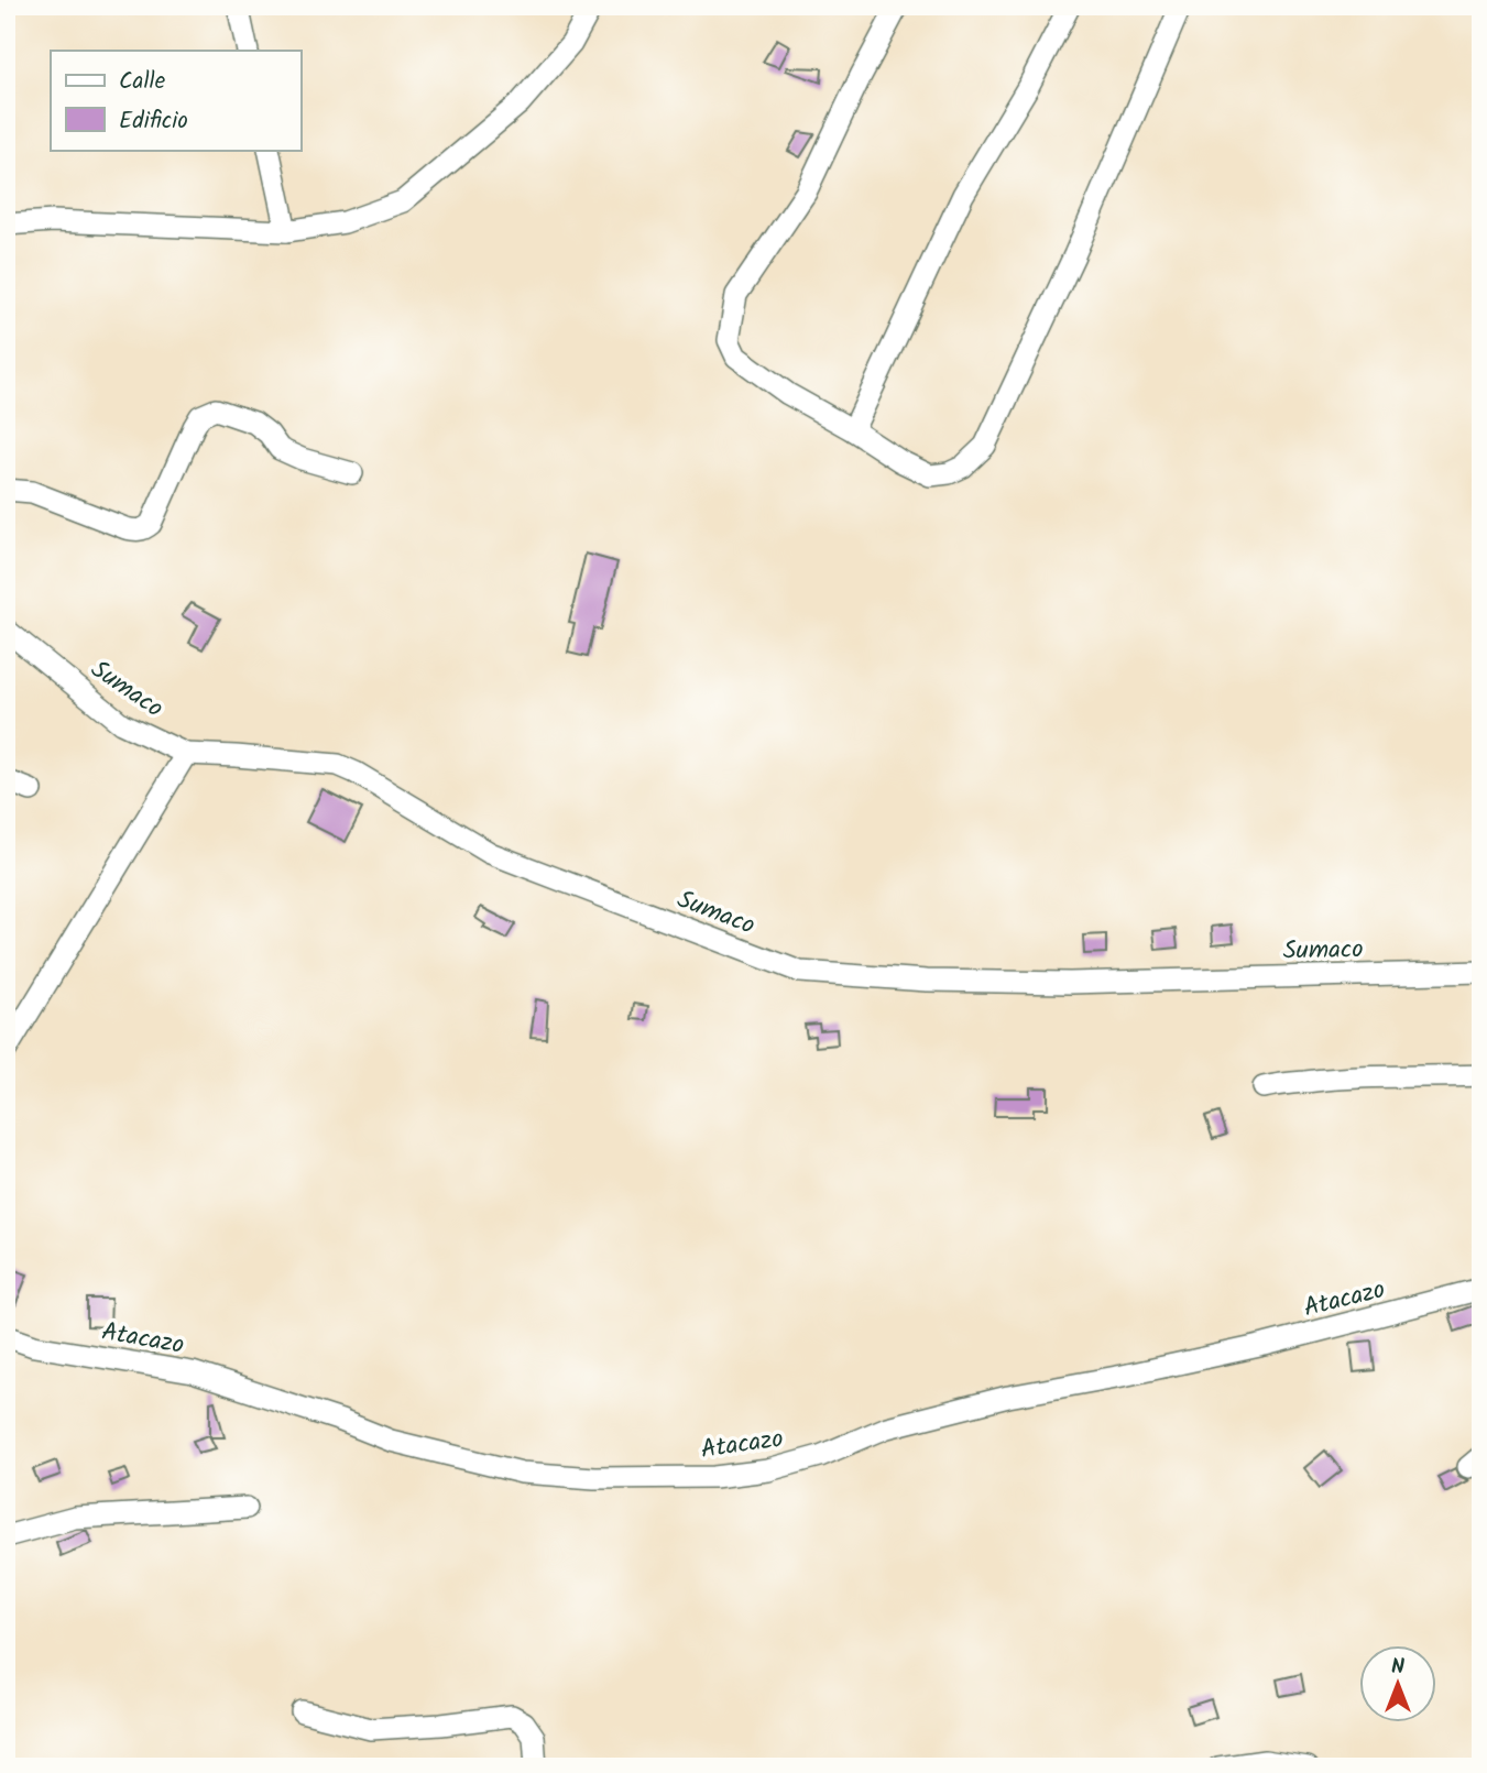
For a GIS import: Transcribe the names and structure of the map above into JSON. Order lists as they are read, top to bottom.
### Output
{
  "streets": {
    "street": ["Sumaco", "Atacazo"]
  },
  "legend": ["Calle", "Edificio"],
  "north": "top"
}
